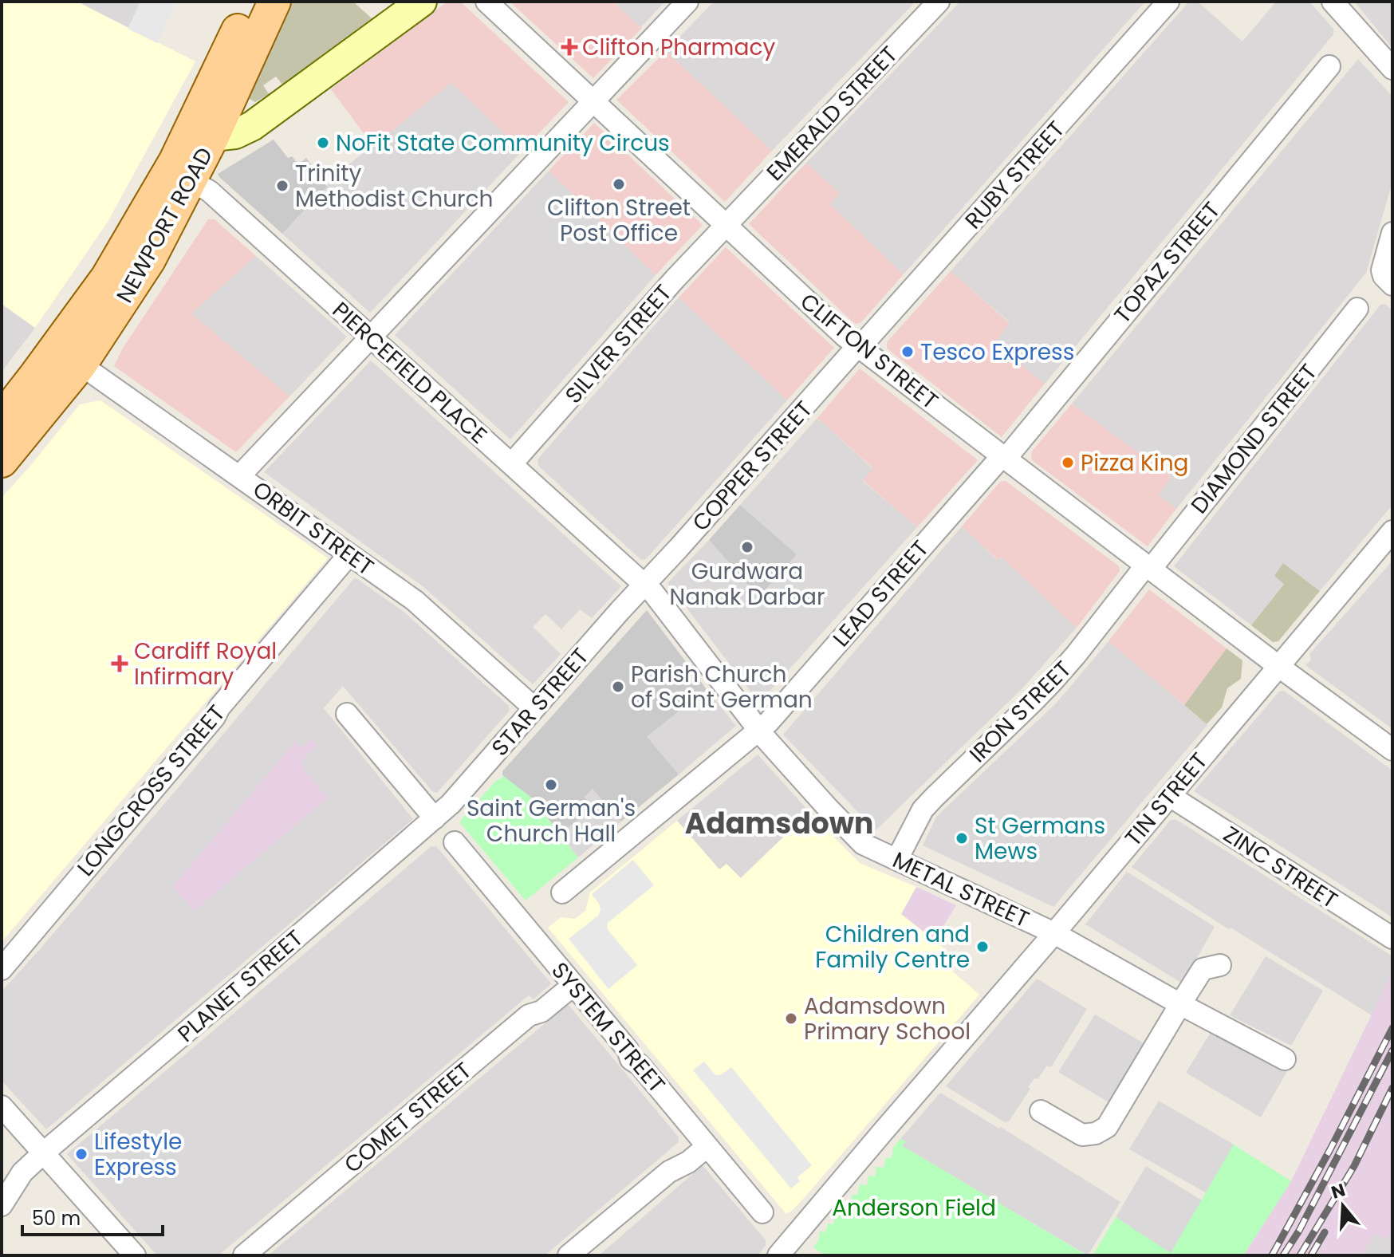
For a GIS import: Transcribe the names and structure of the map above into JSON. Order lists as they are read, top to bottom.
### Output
{
  "streets": {
    "main road": ["NEWPORT ROAD"],
    "street": [
      "EMERALD STREET",
      "RUBY STREET",
      "TOPAZ STREET",
      "SILVER STREET",
      "CLIFTON STREET",
      "PIERCEFIELD PLACE",
      "DIAMOND STREET",
      "COPPER STREET",
      "ORBIT STREET",
      "LEAD STREET",
      "STAR STREET",
      "IRON STREET",
      "LONGCROSS STREET",
      "TIN STREET",
      "ZINC STREET",
      "METAL STREET",
      "PLANET STREET",
      "SYSTEM STREET",
      "COMET STREET"
    ]
  },
  "crossings": [
    ["EMERALD STREET", "SILVER STREET"],
    ["EMERALD STREET", "CLIFTON STREET"],
    ["RUBY STREET", "CLIFTON STREET"],
    ["RUBY STREET", "COPPER STREET"],
    ["NEWPORT ROAD", "PIERCEFIELD PLACE"],
    ["NEWPORT ROAD", "ORBIT STREET"],
    ["TOPAZ STREET", "CLIFTON STREET"],
    ["TOPAZ STREET", "LEAD STREET"],
    ["SILVER STREET", "CLIFTON STREET"],
    ["SILVER STREET", "PIERCEFIELD PLACE"],
    ["CLIFTON STREET", "DIAMOND STREET"],
    ["CLIFTON STREET", "COPPER STREET"],
    ["CLIFTON STREET", "LEAD STREET"],
    ["CLIFTON STREET", "IRON STREET"],
    ["CLIFTON STREET", "TIN STREET"],
    ["PIERCEFIELD PLACE", "COPPER STREET"],
    ["PIERCEFIELD PLACE", "STAR STREET"],
    ["PIERCEFIELD PLACE", "METAL STREET"],
    ["DIAMOND STREET", "IRON STREET"],
    ["COPPER STREET", "STAR STREET"],
    ["COPPER STREET", "METAL STREET"],
    ["ORBIT STREET", "STAR STREET"],
    ["ORBIT STREET", "LONGCROSS STREET"],
    ["LEAD STREET", "METAL STREET"],
    ["STAR STREET", "METAL STREET"],
    ["STAR STREET", "PLANET STREET"],
    ["IRON STREET", "METAL STREET"],
    ["TIN STREET", "ZINC STREET"],
    ["TIN STREET", "METAL STREET"],
    ["SYSTEM STREET", "COMET STREET"]
  ],
  "districts": ["Adamsdown"],
  "parks": ["Anderson Field"],
  "places": {
    "health": ["Clifton Pharmacy", "Cardiff Royal Infirmary"],
    "other": [
      "NoFit State Community Circus",
      "Clifton Street Post Office",
      "Trinity Methodist Church",
      "Tesco Express",
      "Pizza King",
      "Gurdwara Nanak Darbar",
      "Parish Church of Saint German",
      "Saint German's Church Hall",
      "St Germans Mews",
      "Children and Family Centre",
      "Adamsdown Primary School",
      "Lifestyle Express"
    ]
  },
  "scale_bar": "50 m",
  "north": "top"
}
